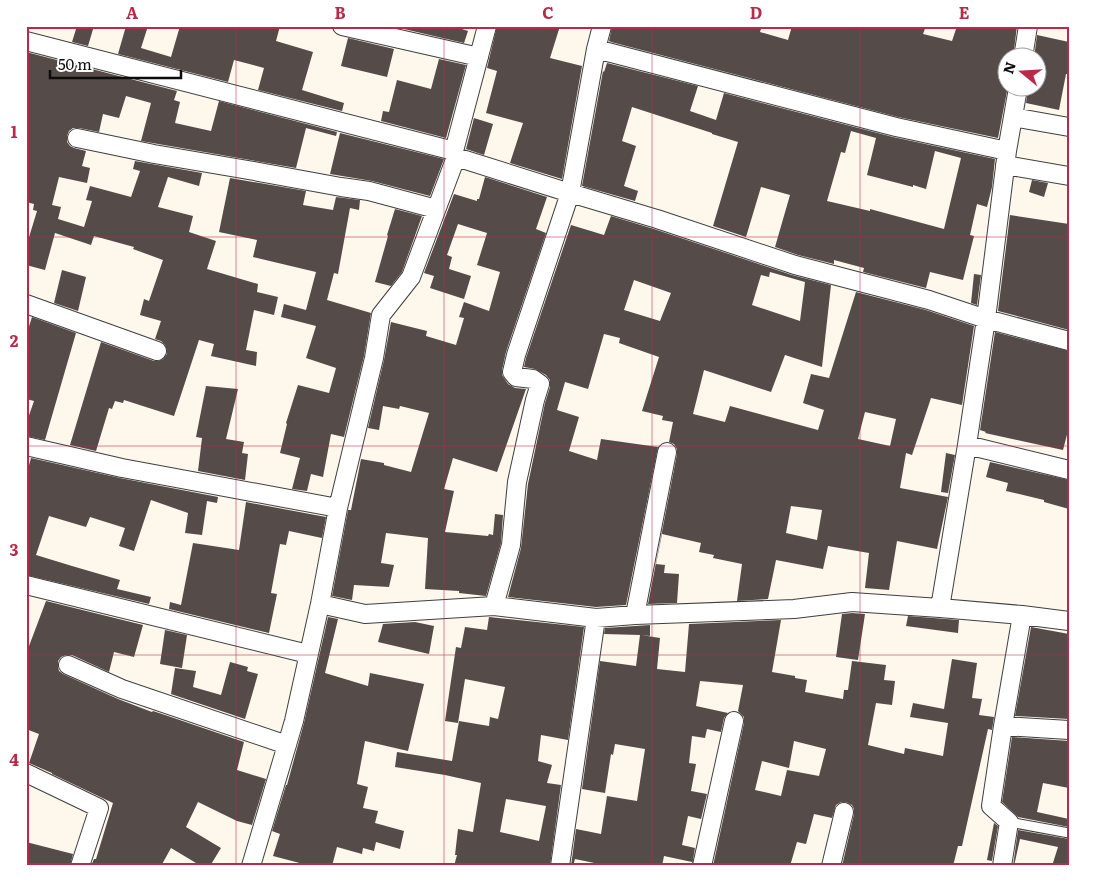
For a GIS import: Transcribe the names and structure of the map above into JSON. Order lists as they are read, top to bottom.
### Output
{
  "scale_bar": "50 m",
  "north": "left",
  "grid": {
    "columns": [
      "A",
      "B",
      "C",
      "D",
      "E"
    ],
    "rows": [
      "1",
      "2",
      "3",
      "4"
    ]
  }
}
